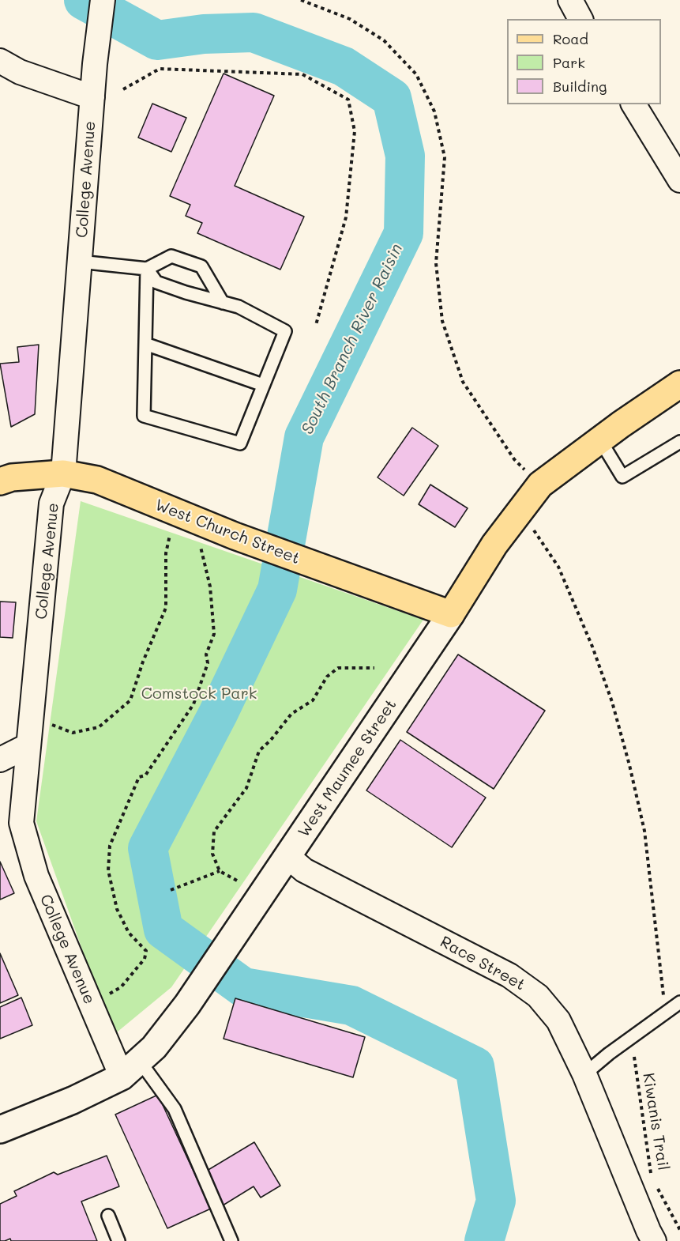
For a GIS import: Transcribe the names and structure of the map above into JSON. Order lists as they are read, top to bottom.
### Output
{
  "streets": {
    "main road": ["West Church Street", "West Maumee Street"],
    "street": ["College Avenue", "Race Street"],
    "path": ["Kiwanis Trail"]
  },
  "crossings": [
    ["College Avenue", "West Church Street"],
    ["College Avenue", "West Maumee Street"],
    ["West Church Street", "West Maumee Street"],
    ["West Maumee Street", "Race Street"]
  ],
  "water": ["South Branch River Raisin"],
  "parks": ["Comstock Park"],
  "legend": ["Road", "Park", "Building"]
}
